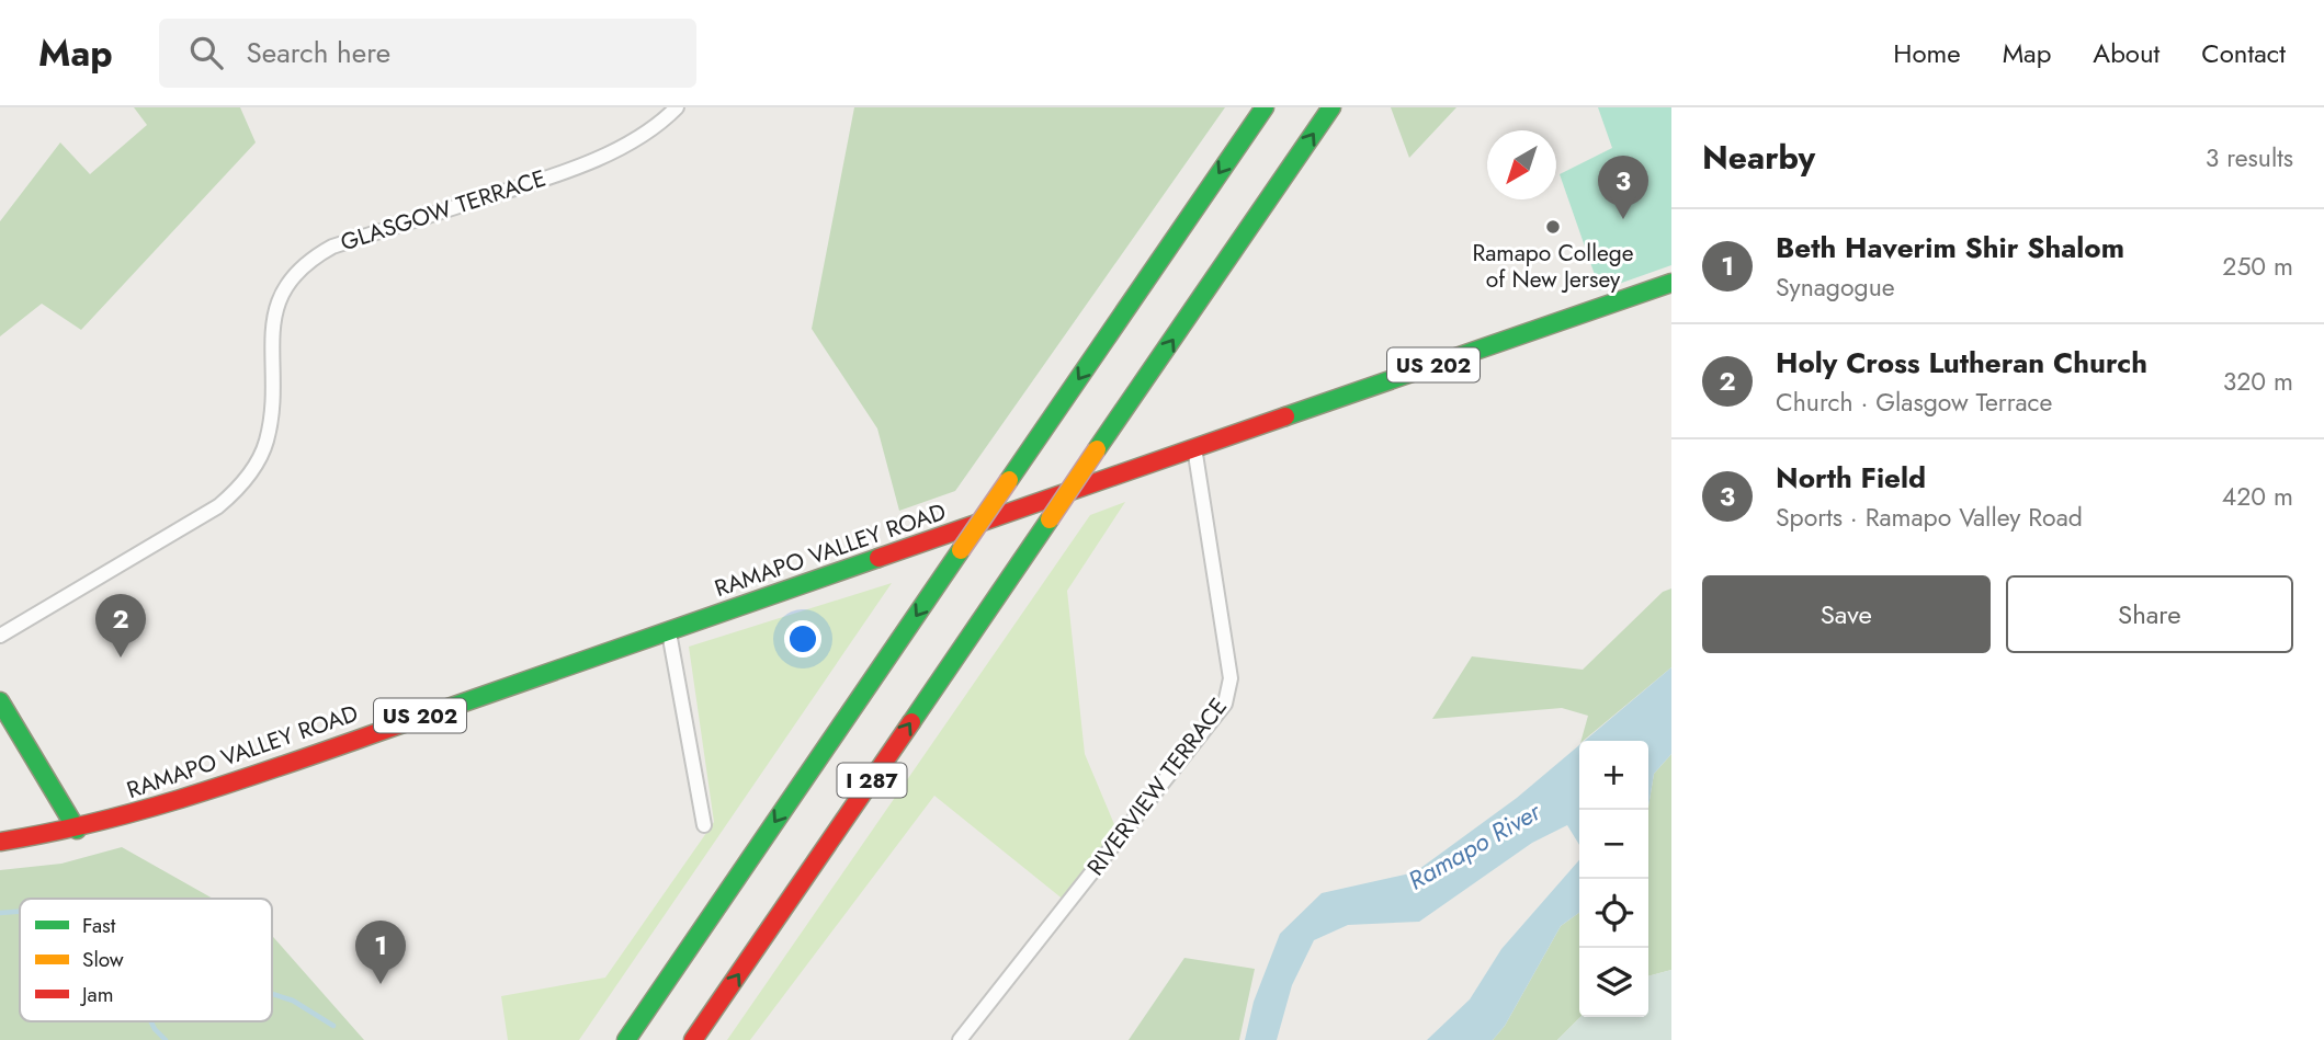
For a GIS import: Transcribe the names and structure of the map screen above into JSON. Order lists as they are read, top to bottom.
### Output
{
  "streets": {
    "main road": ["US 202", "RAMAPO VALLEY ROAD", "I 287"],
    "street": ["GLASGOW TERRACE", "RIVERVIEW TERRACE"]
  },
  "crossings": [
    ["RAMAPO VALLEY ROAD", "RIVERVIEW TERRACE"]
  ],
  "water": ["Ramapo River"],
  "places": ["Ramapo College of New Jersey"],
  "legend": ["Fast", "Slow", "Jam"],
  "north": "bottom left",
  "page": {
    "header": "Map",
    "search": "Search here",
    "nav": [
      "Home",
      "Map",
      "About",
      "Contact"
    ],
    "heading": ["Nearby", "3 results"],
    "pins": ["3", "2", "1"],
    "list": [
      {
        "mark": "1",
        "name": "Beth Haverim Shir Shalom",
        "note": "Synagogue",
        "value": "250 m"
      },
      {
        "mark": "2",
        "name": "Holy Cross Lutheran Church",
        "note": "Church · Glasgow Terrace",
        "value": "320 m"
      },
      {
        "mark": "3",
        "name": "North Field",
        "note": "Sports · Ramapo Valley Road",
        "value": "420 m"
      }
    ],
    "buttons": ["Save", "Share"],
    "map_buttons": ["+", "−"]
  }
}
